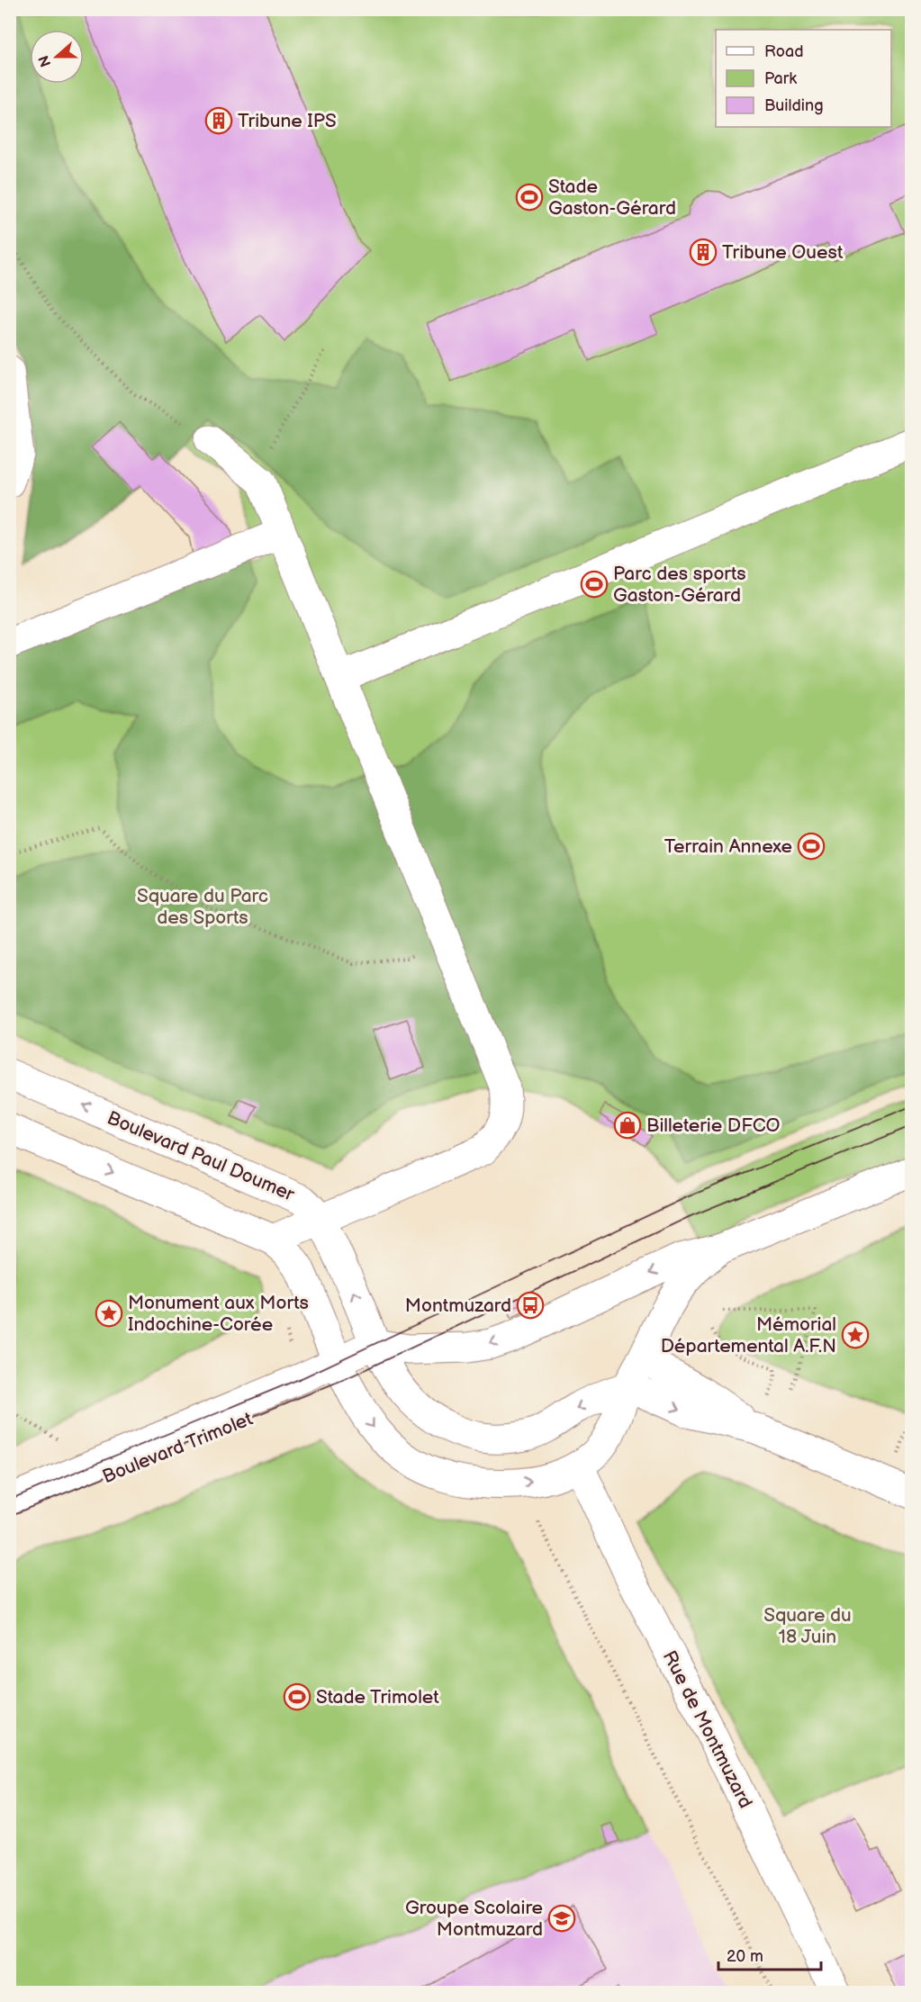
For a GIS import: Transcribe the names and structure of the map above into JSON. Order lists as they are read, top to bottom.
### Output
{
  "streets": {
    "main road": ["Boulevard Paul Doumer", "Boulevard Trimolet", "Rue de Montmuzard"]
  },
  "parks": ["Square du Parc des Sports", "Square du 18 Juin"],
  "places": {
    "building": ["Tribune IPS", "Tribune Ouest"],
    "sports": [
      "Stade Gaston-Gérard",
      "Parc des sports Gaston-Gérard",
      "Terrain Annexe",
      "Stade Trimolet"
    ],
    "shop": ["Billeterie DFCO"],
    "bus stop": ["Montmuzard"],
    "place": ["Monument aux Morts Indochine-Corée", "Mémorial Départemental A.F.N"],
    "school or university": ["Groupe Scolaire Montmuzard"]
  },
  "legend": ["Road", "Park", "Building"],
  "scale_bar": "20 m",
  "north": "left"
}
